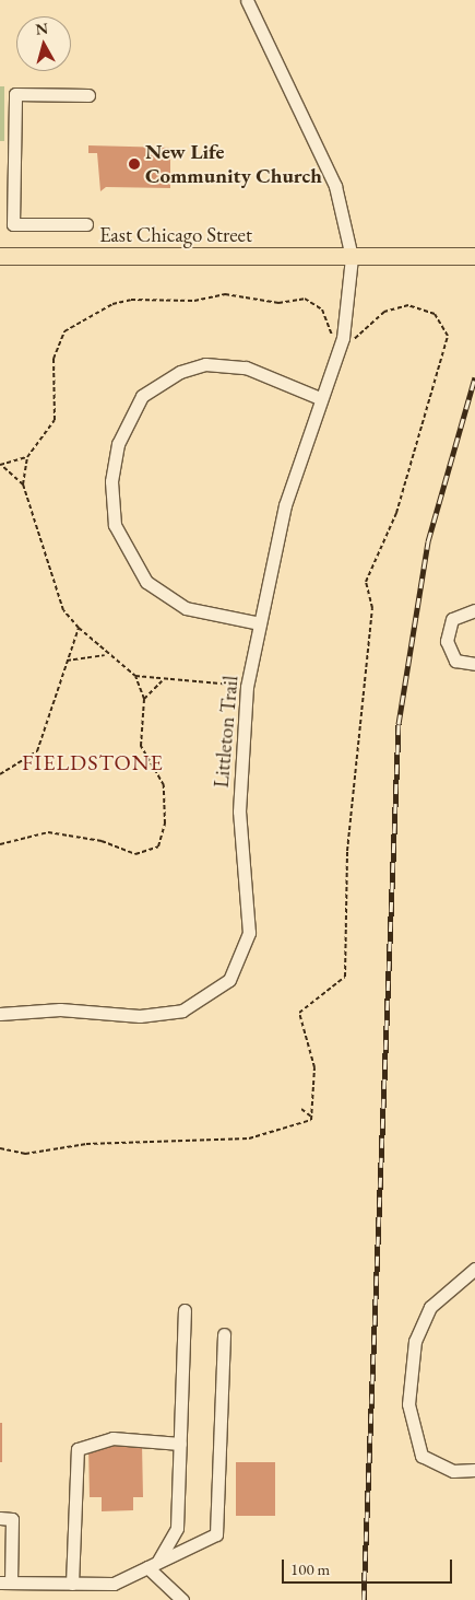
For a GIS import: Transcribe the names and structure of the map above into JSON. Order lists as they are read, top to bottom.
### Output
{
  "streets": {
    "main road": ["East Chicago Street"],
    "street": ["Littleton Trail"]
  },
  "crossings": [
    ["East Chicago Street", "Littleton Trail"]
  ],
  "districts": ["FIELDSTONE"],
  "places": ["New Life Community Church"],
  "scale_bar": "100 m",
  "north": "top"
}
